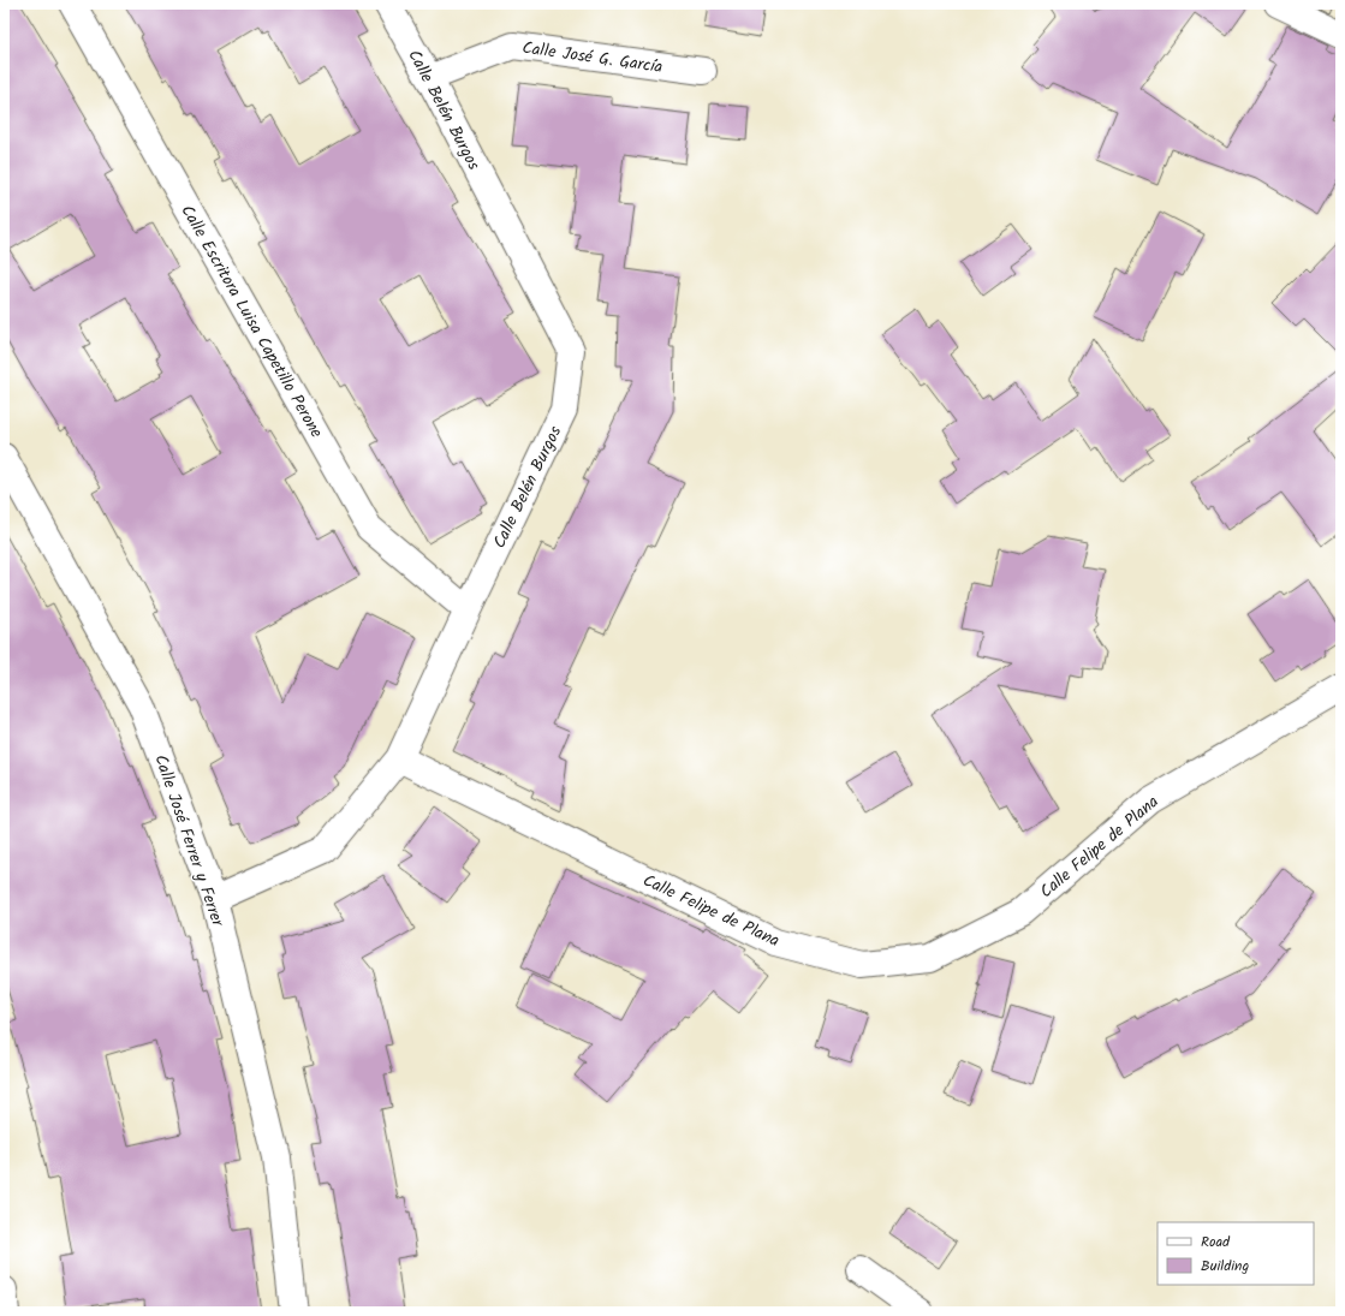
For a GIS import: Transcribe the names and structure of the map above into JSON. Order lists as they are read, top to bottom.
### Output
{
  "streets": {
    "street": [
      "Calle José G. García",
      "Calle Belén Burgos",
      "Calle Escritora Luisa Capetillo Perone",
      "Calle José Ferrer y Ferrer",
      "Calle Felipe de Plana"
    ]
  },
  "crossings": [
    ["Calle José G. García", "Calle Belén Burgos"],
    ["Calle Belén Burgos", "Calle Escritora Luisa Capetillo Perone"],
    ["Calle Belén Burgos", "Calle José Ferrer y Ferrer"],
    ["Calle Belén Burgos", "Calle Felipe de Plana"]
  ],
  "legend": ["Road", "Building"]
}
